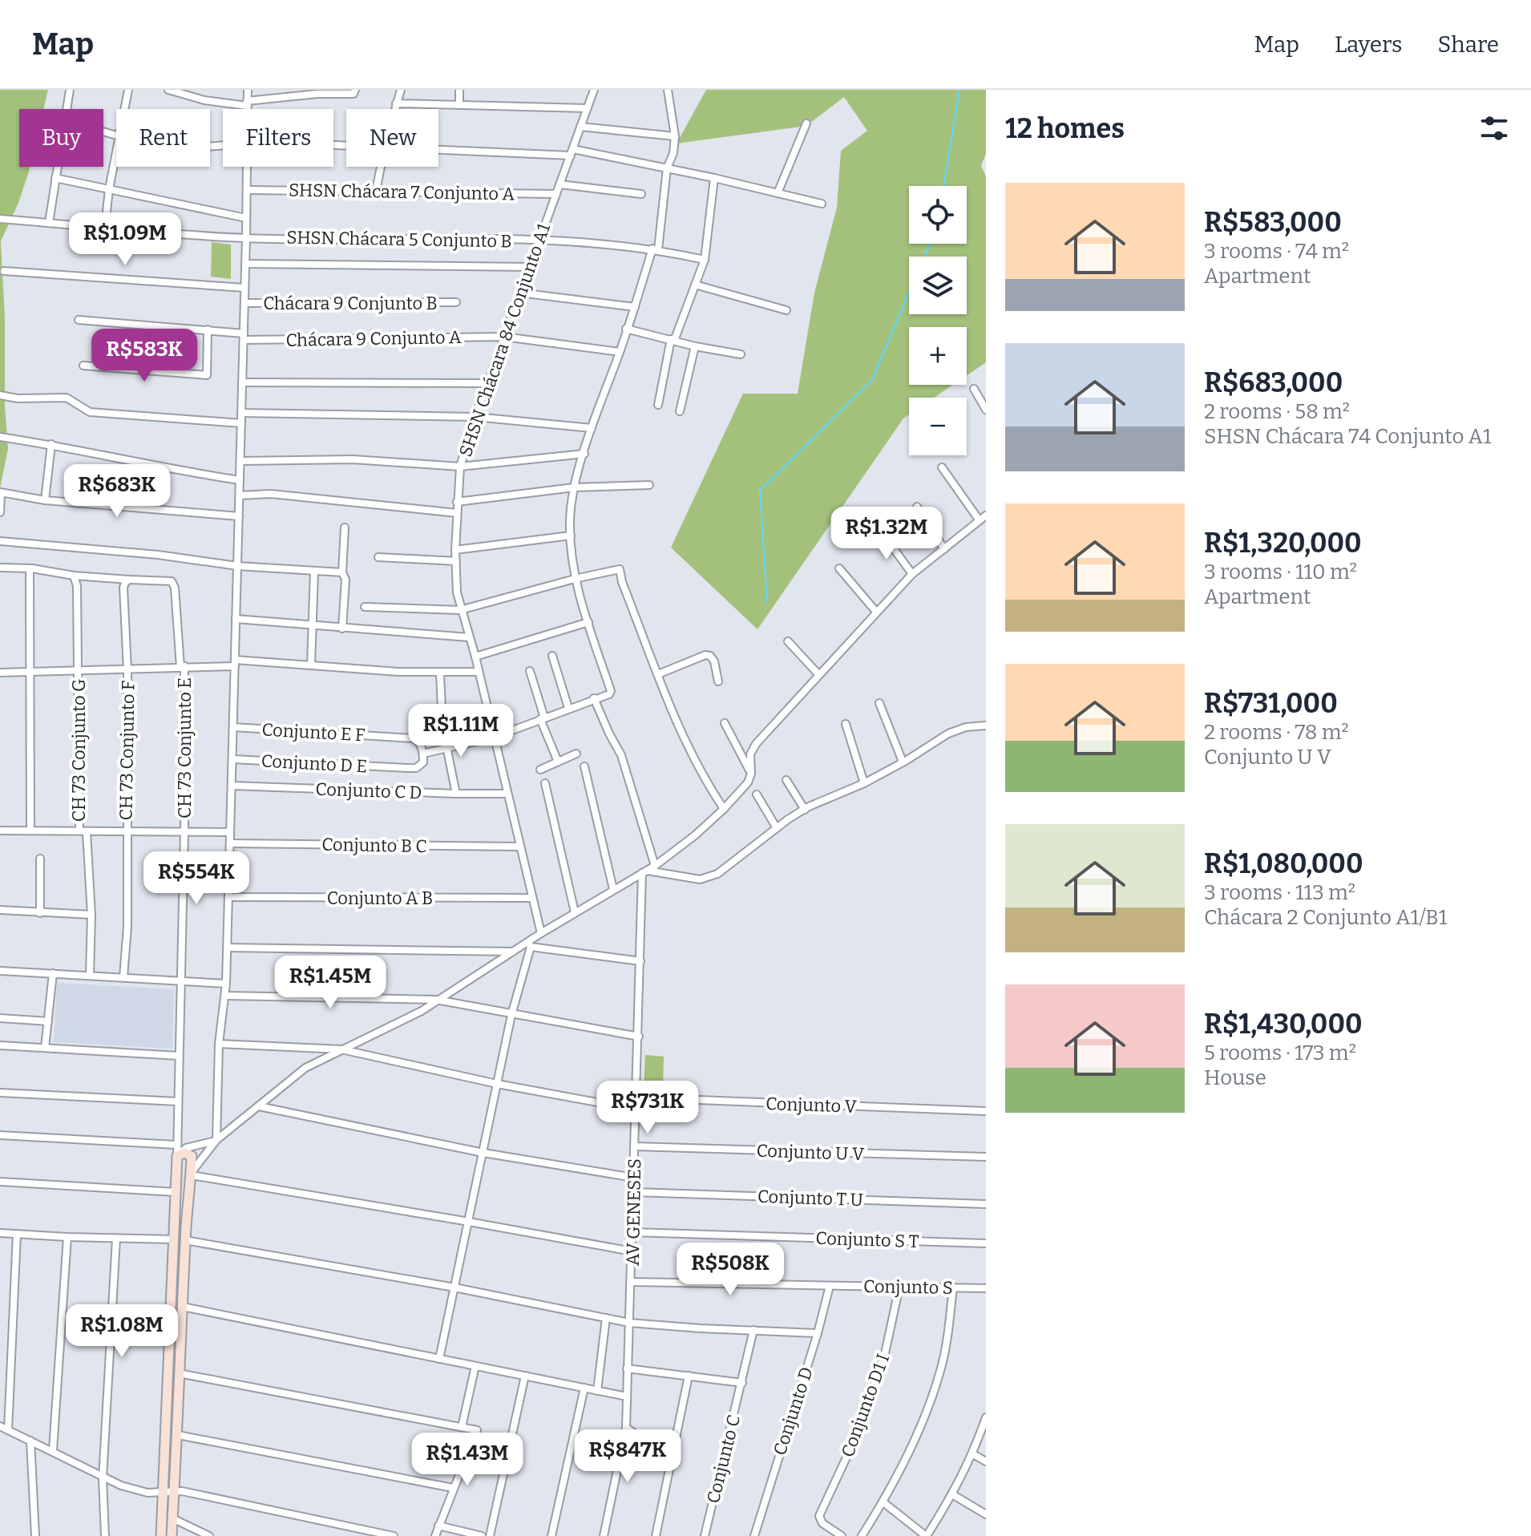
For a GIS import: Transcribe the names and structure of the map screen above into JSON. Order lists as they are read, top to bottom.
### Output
{
  "streets": {
    "street": [
      "SHSN Chácara 7 Conjunto A",
      "SHSN Chácara 5 Conjunto B",
      "Chácara 9 Conjunto B",
      "Chácara 9 Conjunto A",
      "SHSN Chácara 84 Conjunto A1",
      "Conjunto E F",
      "CH 73 Conjunto E",
      "CH 73 Conjunto G",
      "CH 73 Conjunto F",
      "Conjunto D E",
      "Conjunto C D",
      "Conjunto B C",
      "Conjunto A B",
      "Conjunto V",
      "Conjunto U V",
      "Conjunto T U",
      "AV GENESES",
      "Conjunto S T",
      "Conjunto S",
      "Conjunto D1 I",
      "Conjunto D",
      "Conjunto C"
    ]
  },
  "crossings": [
    ["SHSN Chácara 7 Conjunto A", "SHSN Chácara 84 Conjunto A1"],
    ["SHSN Chácara 5 Conjunto B", "SHSN Chácara 84 Conjunto A1"],
    ["Chácara 9 Conjunto A", "SHSN Chácara 84 Conjunto A1"],
    ["SHSN Chácara 84 Conjunto A1", "Conjunto C D"],
    ["SHSN Chácara 84 Conjunto A1", "Conjunto B C"],
    ["SHSN Chácara 84 Conjunto A1", "Conjunto A B"],
    ["Conjunto E F", "Conjunto D E"],
    ["CH 73 Conjunto E", "CH 73 Conjunto F"],
    ["Conjunto V", "AV GENESES"],
    ["Conjunto U V", "AV GENESES"],
    ["Conjunto T U", "AV GENESES"],
    ["AV GENESES", "Conjunto S T"],
    ["AV GENESES", "Conjunto S"],
    ["Conjunto S", "Conjunto D1 I"],
    ["Conjunto S", "Conjunto D"]
  ],
  "page": {
    "header": "Map",
    "nav": ["Map", "Layers", "Share"],
    "heading": "12 homes",
    "chip": [
      "Buy",
      "Rent",
      "Filters",
      "New"
    ],
    "list": [
      {
        "name": "R$583,000",
        "note": "3 rooms · 74 m² · Apartment"
      },
      {
        "name": "R$683,000",
        "note": "2 rooms · 58 m² · SHSN Chácara 74 Conjunto A1"
      },
      {
        "name": "R$1,320,000",
        "note": "3 rooms · 110 m² · Apartment"
      },
      {
        "name": "R$731,000",
        "note": "2 rooms · 78 m² · Conjunto U V"
      },
      {
        "name": "R$1,080,000",
        "note": "3 rooms · 113 m² · Chácara 2 Conjunto A1/B1"
      },
      {
        "name": "R$1,430,000",
        "note": "5 rooms · 173 m² · House"
      }
    ],
    "map_buttons": ["+", "−"],
    "price": [
      "R$1.09M",
      "R$583K",
      "R$683K",
      "R$1.32M",
      "R$1.11M",
      "R$554K",
      "R$1.45M",
      "R$731K",
      "R$508K",
      "R$1.08M",
      "R$847K",
      "R$1.43M"
    ]
  }
}
